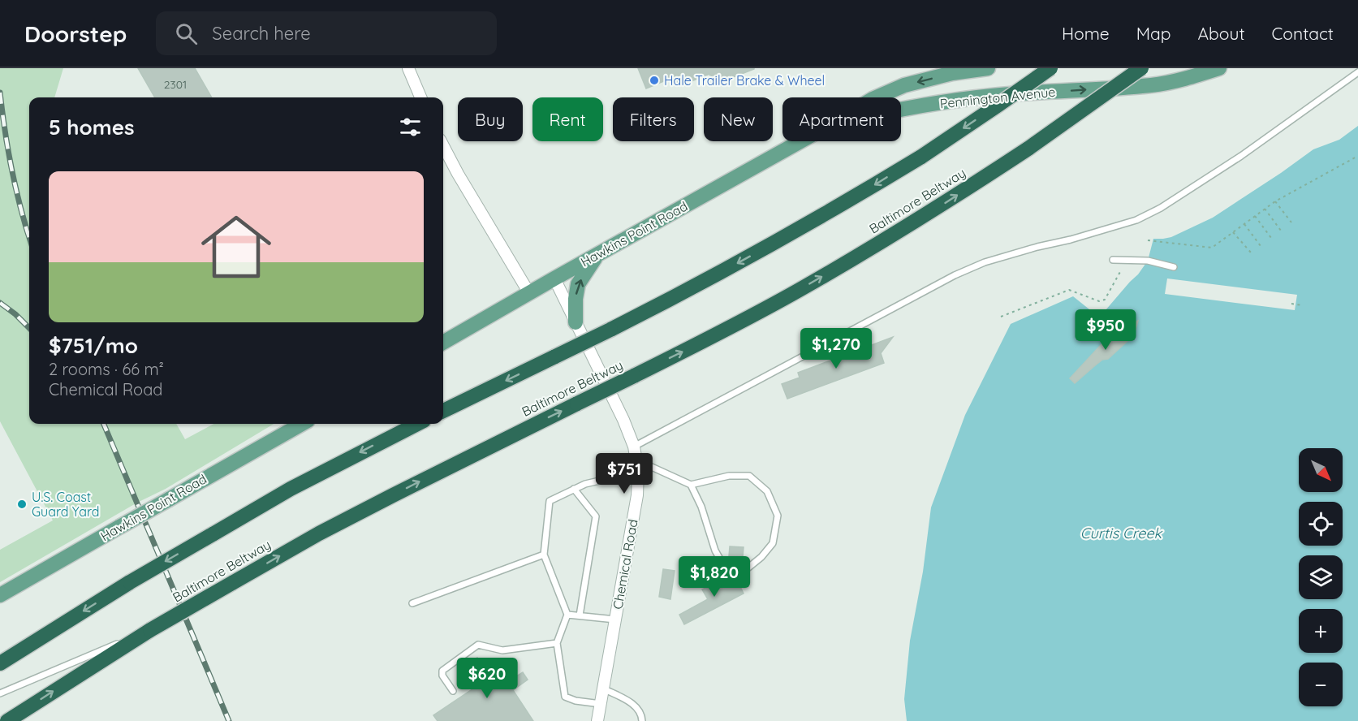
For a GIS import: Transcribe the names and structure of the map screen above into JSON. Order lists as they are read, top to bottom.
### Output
{
  "streets": {
    "highway": ["Baltimore Beltway"],
    "main road": ["Pennington Avenue", "Hawkins Point Road"],
    "street": ["Chemical Road"]
  },
  "crossings": [
    ["Hawkins Point Road", "Chemical Road"]
  ],
  "water": ["Curtis Creek"],
  "places": ["Hale Trailer Brake & Wheel", "U.S. Coast Guard Yard"],
  "house_numbers": ["2301"],
  "north": "bottom right",
  "page": {
    "header": "Doorstep",
    "search": "Search here",
    "nav": [
      "Home",
      "Map",
      "About",
      "Contact"
    ],
    "chip": [
      "Buy",
      "Rent",
      "Filters",
      "New",
      "Apartment"
    ],
    "heading": "5 homes",
    "list": [
      {
        "name": "$751/mo",
        "note": "2 rooms · 66 m² · Chemical Road"
      }
    ],
    "price": [
      "$950",
      "$1,270",
      "$751",
      "$1,820",
      "$620"
    ],
    "map_buttons": ["+", "−"]
  }
}
